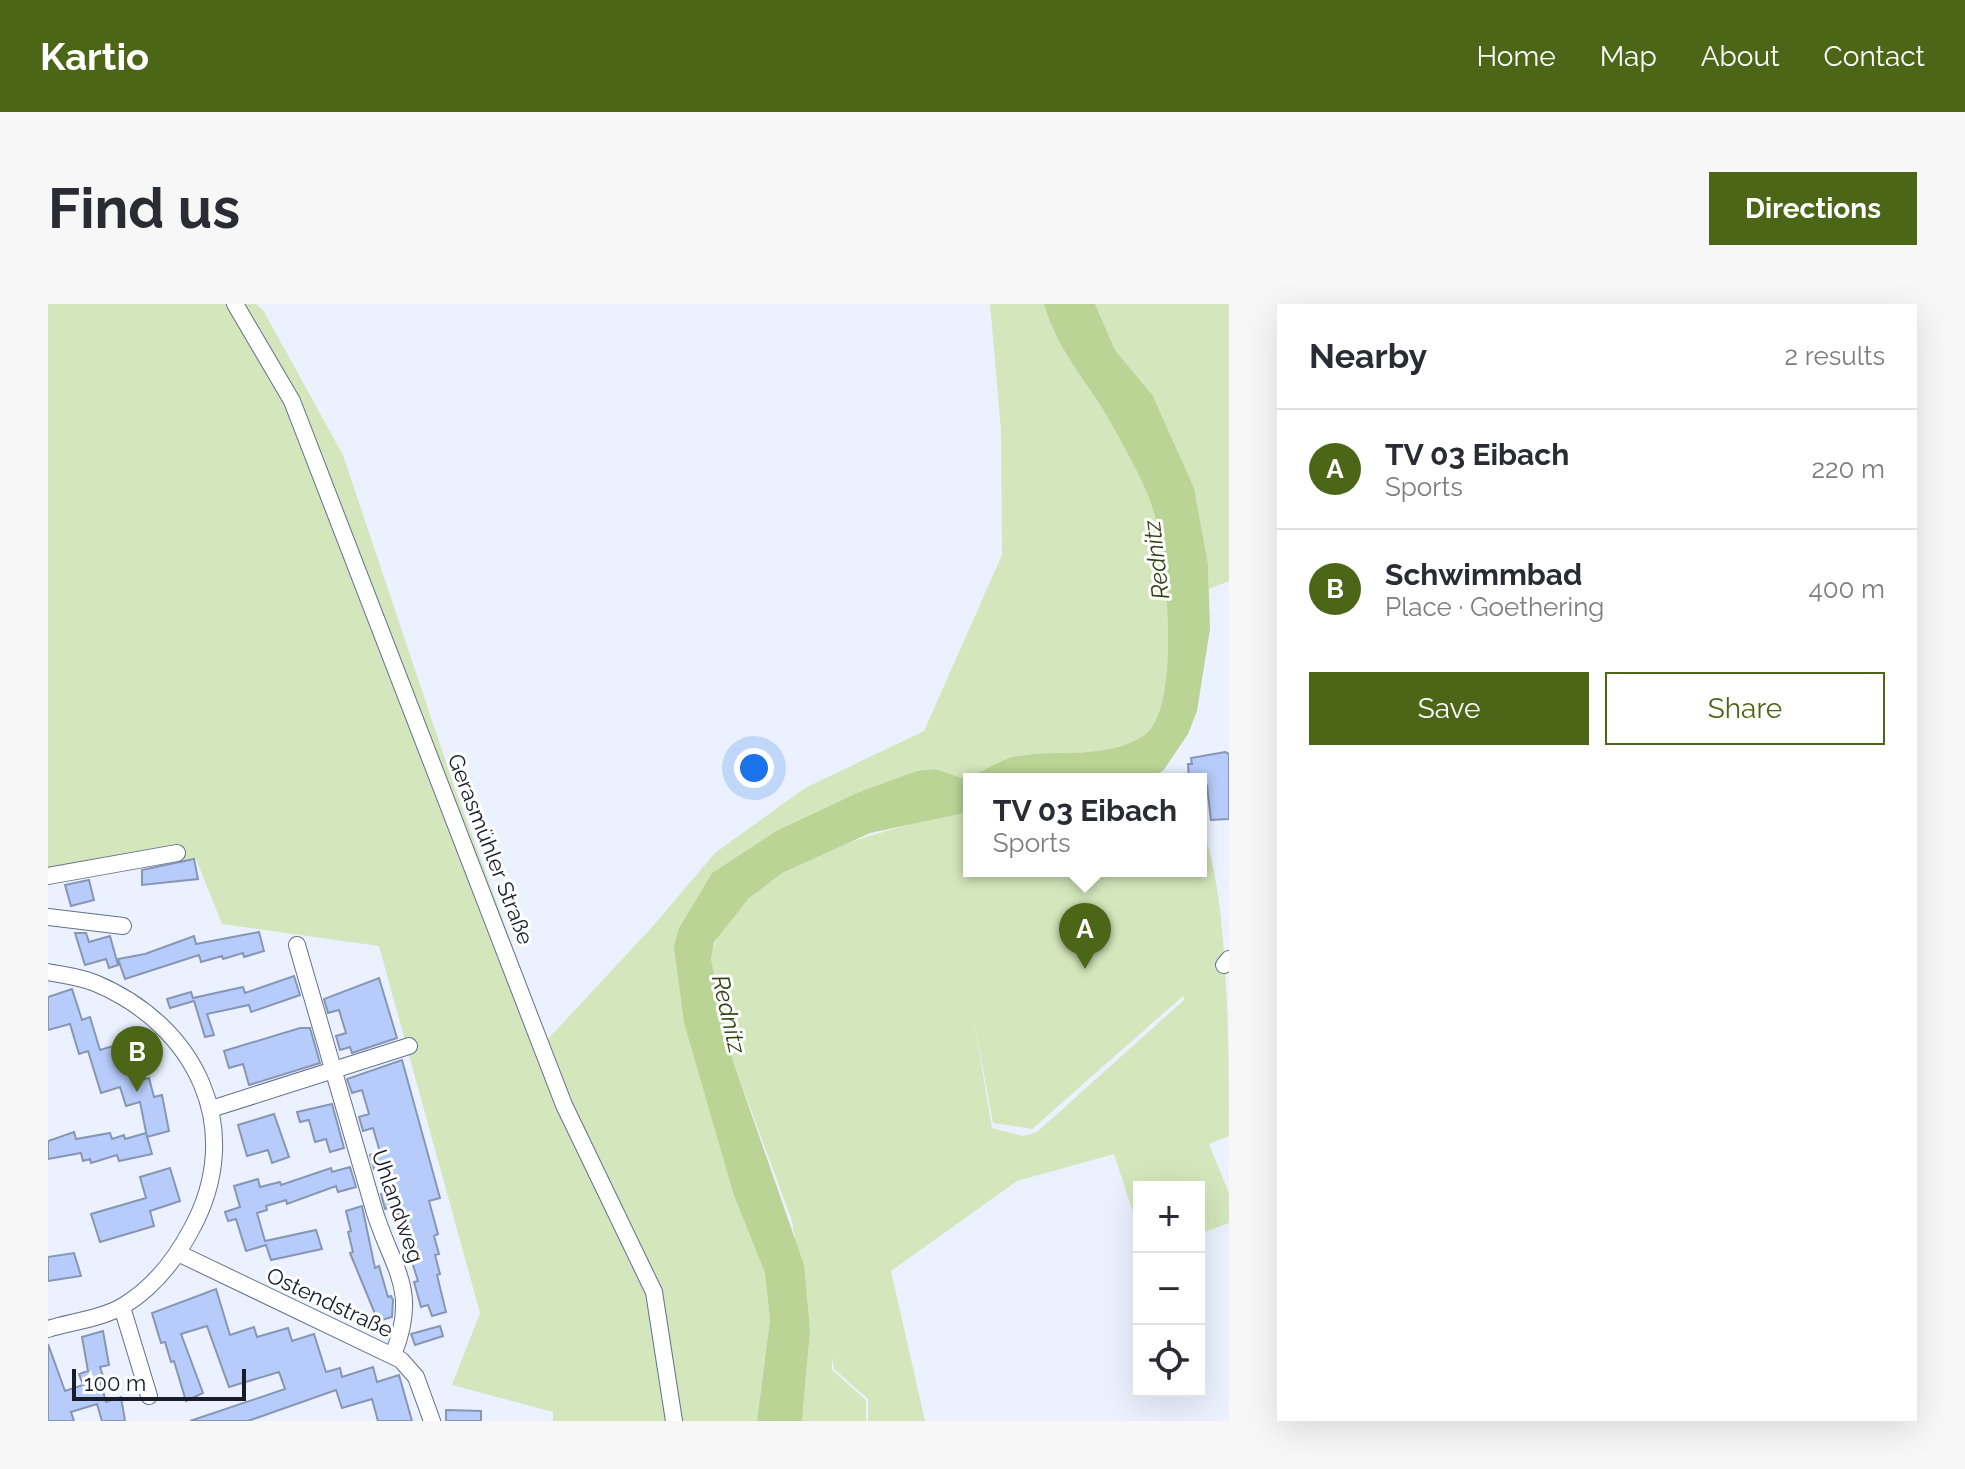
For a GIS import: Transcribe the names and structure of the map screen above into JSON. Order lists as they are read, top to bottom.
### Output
{
  "streets": {
    "street": ["Gerasmühler Straße", "Uhlandweg", "Ostendstraße"]
  },
  "crossings": [
    ["Uhlandweg", "Ostendstraße"]
  ],
  "water": ["Rednitz"],
  "scale_bar": "100 m",
  "page": {
    "header": "Kartio",
    "nav": [
      "Home",
      "Map",
      "About",
      "Contact"
    ],
    "buttons": [
      "Directions",
      ["Save", "Share"]
    ],
    "title": "Find us",
    "heading": ["Nearby", "2 results"],
    "list": [
      {
        "mark": "A",
        "name": "TV 03 Eibach",
        "note": "Sports",
        "value": "220 m"
      },
      {
        "mark": "B",
        "name": "Schwimmbad",
        "note": "Place · Goethering",
        "value": "400 m"
      }
    ],
    "popup": ["TV 03 Eibach", "Sports"],
    "pins": ["A", "B"],
    "map_buttons": ["+", "−"],
    "scale": "100 m"
  }
}
